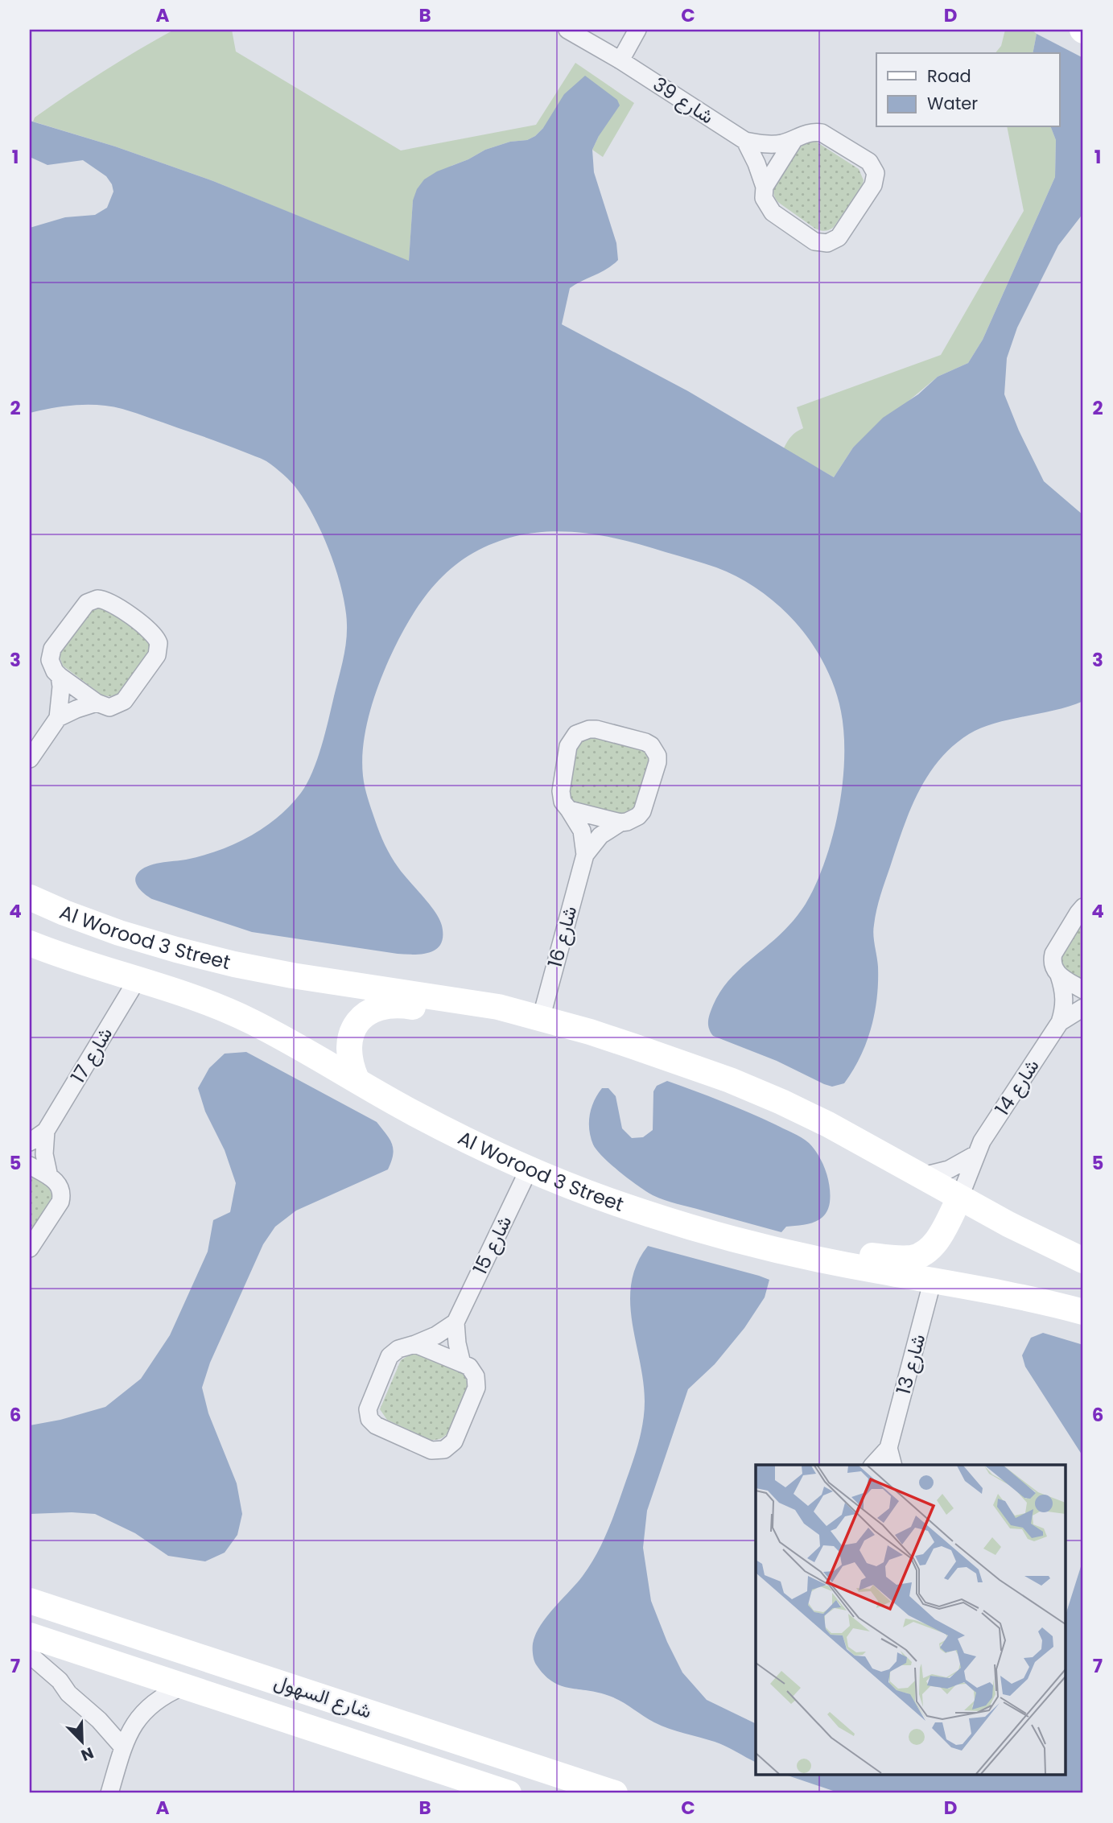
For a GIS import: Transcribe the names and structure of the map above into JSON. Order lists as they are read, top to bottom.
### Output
{
  "streets": {
    "street": [
      "شارع 39",
      "Al Worood 3 Street",
      "شارع 16",
      "شارع 17",
      "شارع 14",
      "شارع 15",
      "شارع 13",
      "شارع السهول"
    ]
  },
  "crossings": [
    ["Al Worood 3 Street", "شارع 16"],
    ["Al Worood 3 Street", "شارع 17"],
    ["Al Worood 3 Street", "شارع 14"],
    ["Al Worood 3 Street", "شارع 15"],
    ["Al Worood 3 Street", "شارع 13"]
  ],
  "legend": ["Road", "Water"],
  "north": "bottom right",
  "grid": {
    "columns": [
      "A",
      "B",
      "C",
      "D"
    ],
    "rows": [
      "1",
      "2",
      "3",
      "4",
      "5",
      "6",
      "7"
    ]
  }
}
